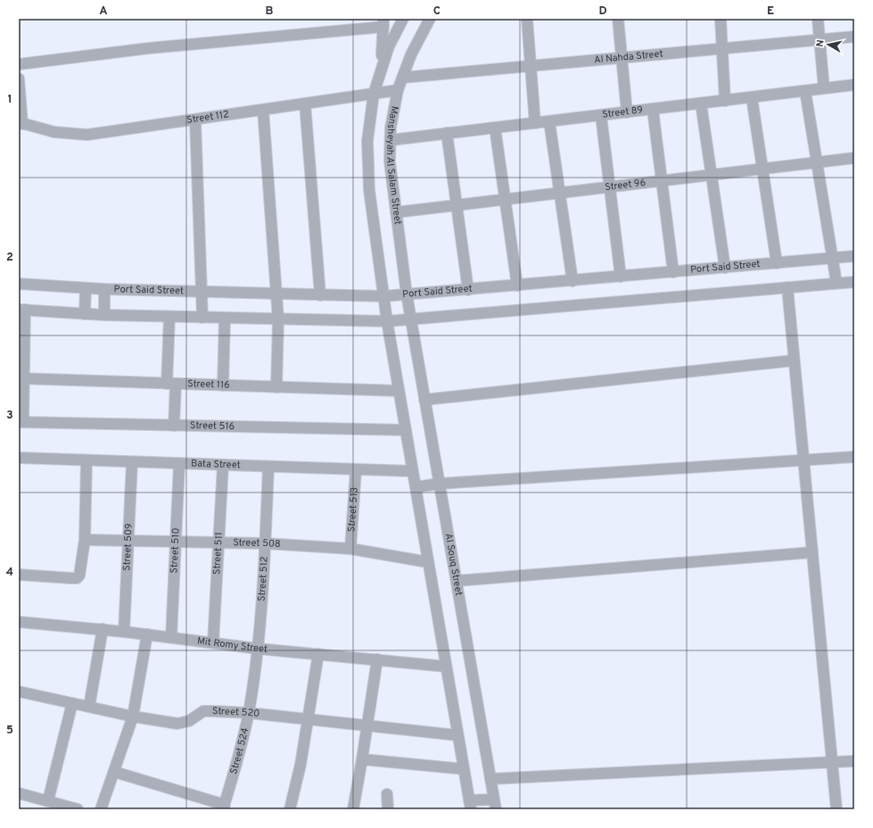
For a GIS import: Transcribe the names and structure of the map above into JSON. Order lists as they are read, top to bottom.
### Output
{
  "streets": {
    "street": [
      "Al Nahda Street",
      "Street 89",
      "Street 112",
      "Mansheyah Al Salam Street",
      "Street 96",
      "Port Said Street",
      "Street 116",
      "Street 516",
      "Bata Street",
      "Street 513",
      "Street 508",
      "Street 509",
      "Street 510",
      "Street 511",
      "Al Souq Street",
      "Street 512",
      "Mit Romy Street",
      "Street 520",
      "Street 524"
    ]
  },
  "crossings": [
    ["Al Nahda Street", "Mansheyah Al Salam Street"],
    ["Street 89", "Mansheyah Al Salam Street"],
    ["Street 112", "Mansheyah Al Salam Street"],
    ["Mansheyah Al Salam Street", "Street 96"],
    ["Mansheyah Al Salam Street", "Port Said Street"],
    ["Mansheyah Al Salam Street", "Al Souq Street"],
    ["Bata Street", "Street 513"],
    ["Bata Street", "Street 509"],
    ["Bata Street", "Street 510"],
    ["Bata Street", "Street 511"],
    ["Bata Street", "Street 512"],
    ["Street 513", "Street 508"],
    ["Street 508", "Street 509"],
    ["Street 508", "Street 510"],
    ["Street 508", "Street 511"],
    ["Street 508", "Street 512"],
    ["Street 509", "Mit Romy Street"],
    ["Street 510", "Mit Romy Street"],
    ["Street 511", "Mit Romy Street"],
    ["Street 512", "Mit Romy Street"],
    ["Street 512", "Street 524"],
    ["Mit Romy Street", "Street 524"],
    ["Street 520", "Street 524"]
  ],
  "north": "left",
  "grid": {
    "columns": [
      "A",
      "B",
      "C",
      "D",
      "E"
    ],
    "rows": [
      "1",
      "2",
      "3",
      "4",
      "5"
    ]
  }
}
